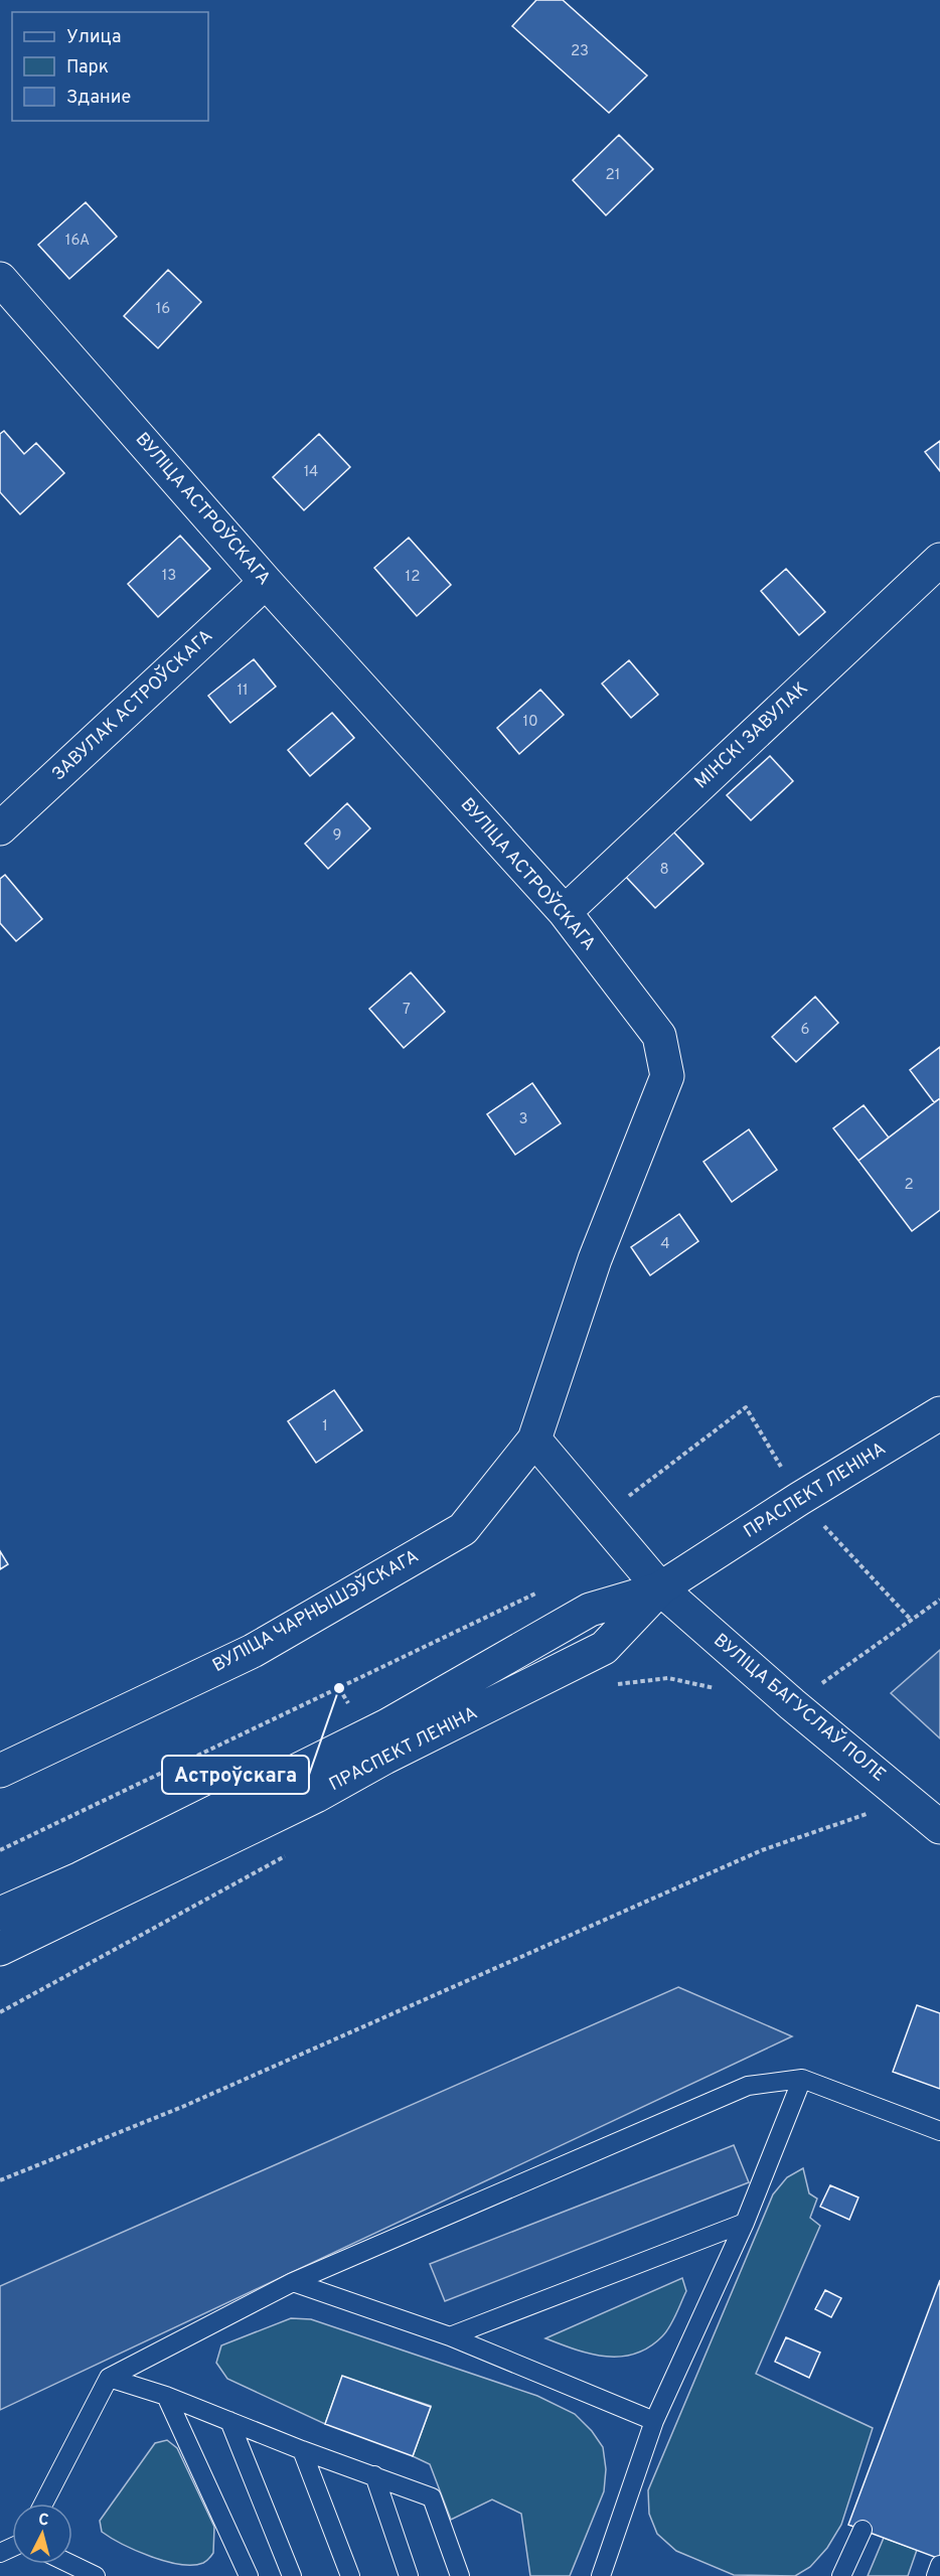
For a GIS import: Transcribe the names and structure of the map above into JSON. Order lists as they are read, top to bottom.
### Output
{
  "streets": {
    "street": [
      "ВУЛІЦА АСТРОЎСКАГА",
      "ЗАВУЛАК АСТРОЎСКАГА",
      "МІНСКІ ЗАВУЛАК",
      "ПРАСПЕКТ ЛЕНІНА",
      "ВУЛІЦА ЧАРНЫШЭЎСКАГА",
      "ВУЛІЦА БАГУСЛАЎ ПОЛЕ"
    ]
  },
  "crossings": [
    ["ВУЛІЦА АСТРОЎСКАГА", "ЗАВУЛАК АСТРОЎСКАГА"],
    ["ВУЛІЦА АСТРОЎСКАГА", "МІНСКІ ЗАВУЛАК"],
    ["ВУЛІЦА АСТРОЎСКАГА", "ВУЛІЦА ЧАРНЫШЭЎСКАГА"],
    ["ПРАСПЕКТ ЛЕНІНА", "ВУЛІЦА БАГУСЛАЎ ПОЛЕ"]
  ],
  "places": ["Астроўскага"],
  "house_numbers": [
    "23",
    "21",
    "16А",
    "16",
    "14",
    "13",
    "12",
    "11",
    "10",
    "9",
    "8",
    "7",
    "6",
    "3",
    "2",
    "4",
    "1"
  ],
  "legend": ["Улица", "Парк", "Здание"],
  "north": "top"
}
